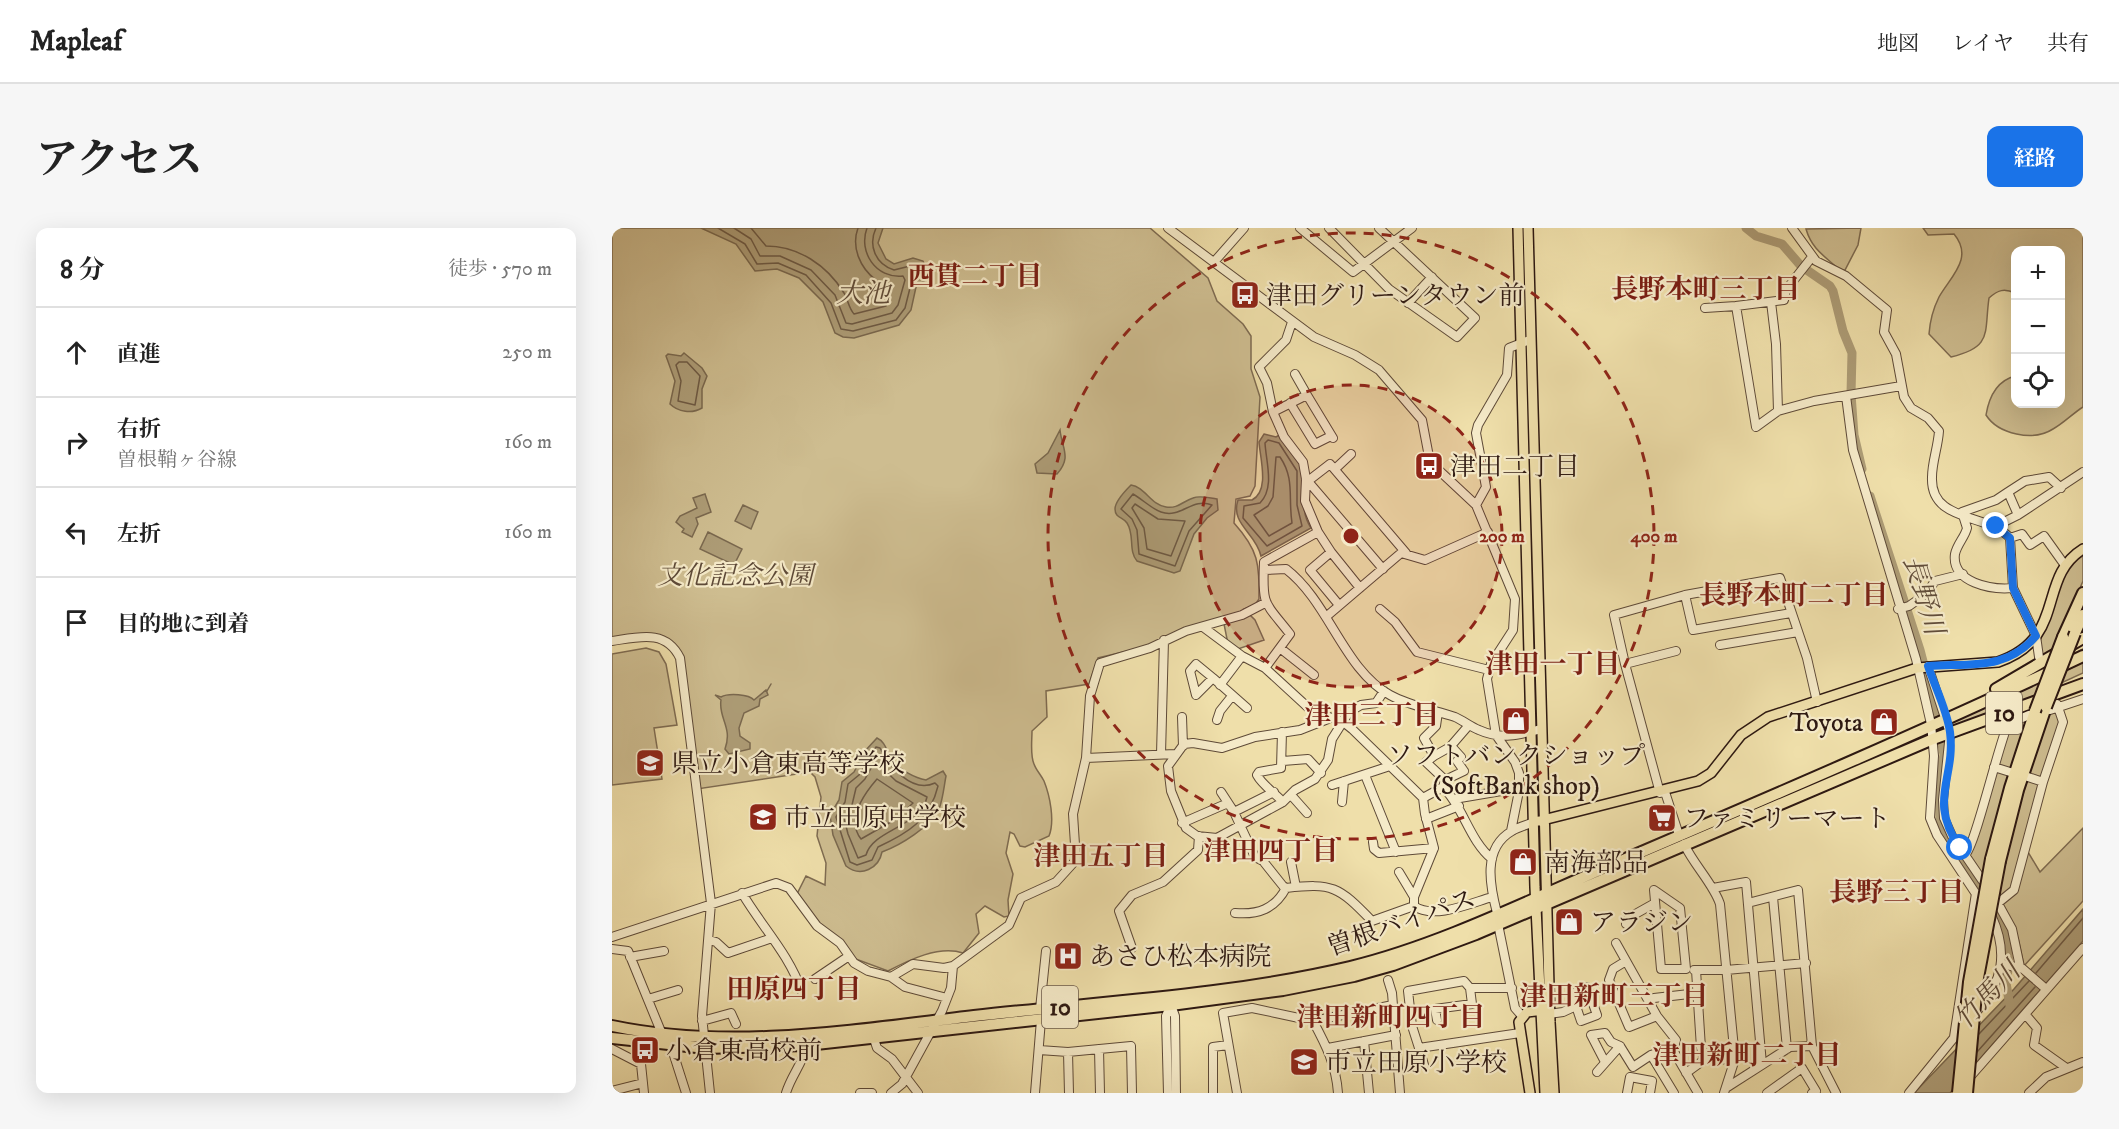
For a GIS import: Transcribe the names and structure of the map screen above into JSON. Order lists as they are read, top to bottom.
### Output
{
  "streets": {
    "highway": ["10", "曽根バイパス"]
  },
  "districts": [
    "西貫二丁目",
    "長野本町三丁目",
    "長野本町二丁目",
    "津田一丁目",
    "津田三丁目",
    "津田四丁目",
    "津田五丁目",
    "長野三丁目",
    "田原四丁目",
    "津田新町三丁目",
    "津田新町四丁目",
    "津田新町二丁目"
  ],
  "water": ["大池", "長野川", "竹馬川"],
  "parks": ["文化記念公園"],
  "places": {
    "bus stop": ["津田グリーンタウン前", "津田二丁目", "小倉東高校前"],
    "shop": [
      "ソフトバンクショップ (SoftBank shop)",
      "Toyota",
      "南海部品",
      "アラジン"
    ],
    "school or university": ["県立小倉東高等学校", "市立田原中学校", "市立田原小学校"],
    "supermarket": ["ファミリーマート"],
    "hospital": ["あさひ松本病院"]
  },
  "page": {
    "header": "Mapleaf",
    "nav": ["地図", "レイヤ", "共有"],
    "title": "アクセス",
    "buttons": "経路",
    "heading": ["8 分", "徒歩 · 570 m"],
    "map_buttons": ["+", "−"],
    "list": [
      ["直進", "250 m"],
      ["右折", "曽根鞘ヶ谷線", "160 m"],
      ["左折", "160 m"],
      "目的地に到着"
    ]
  },
  "rings": ["200 m", "400 m"]
}
